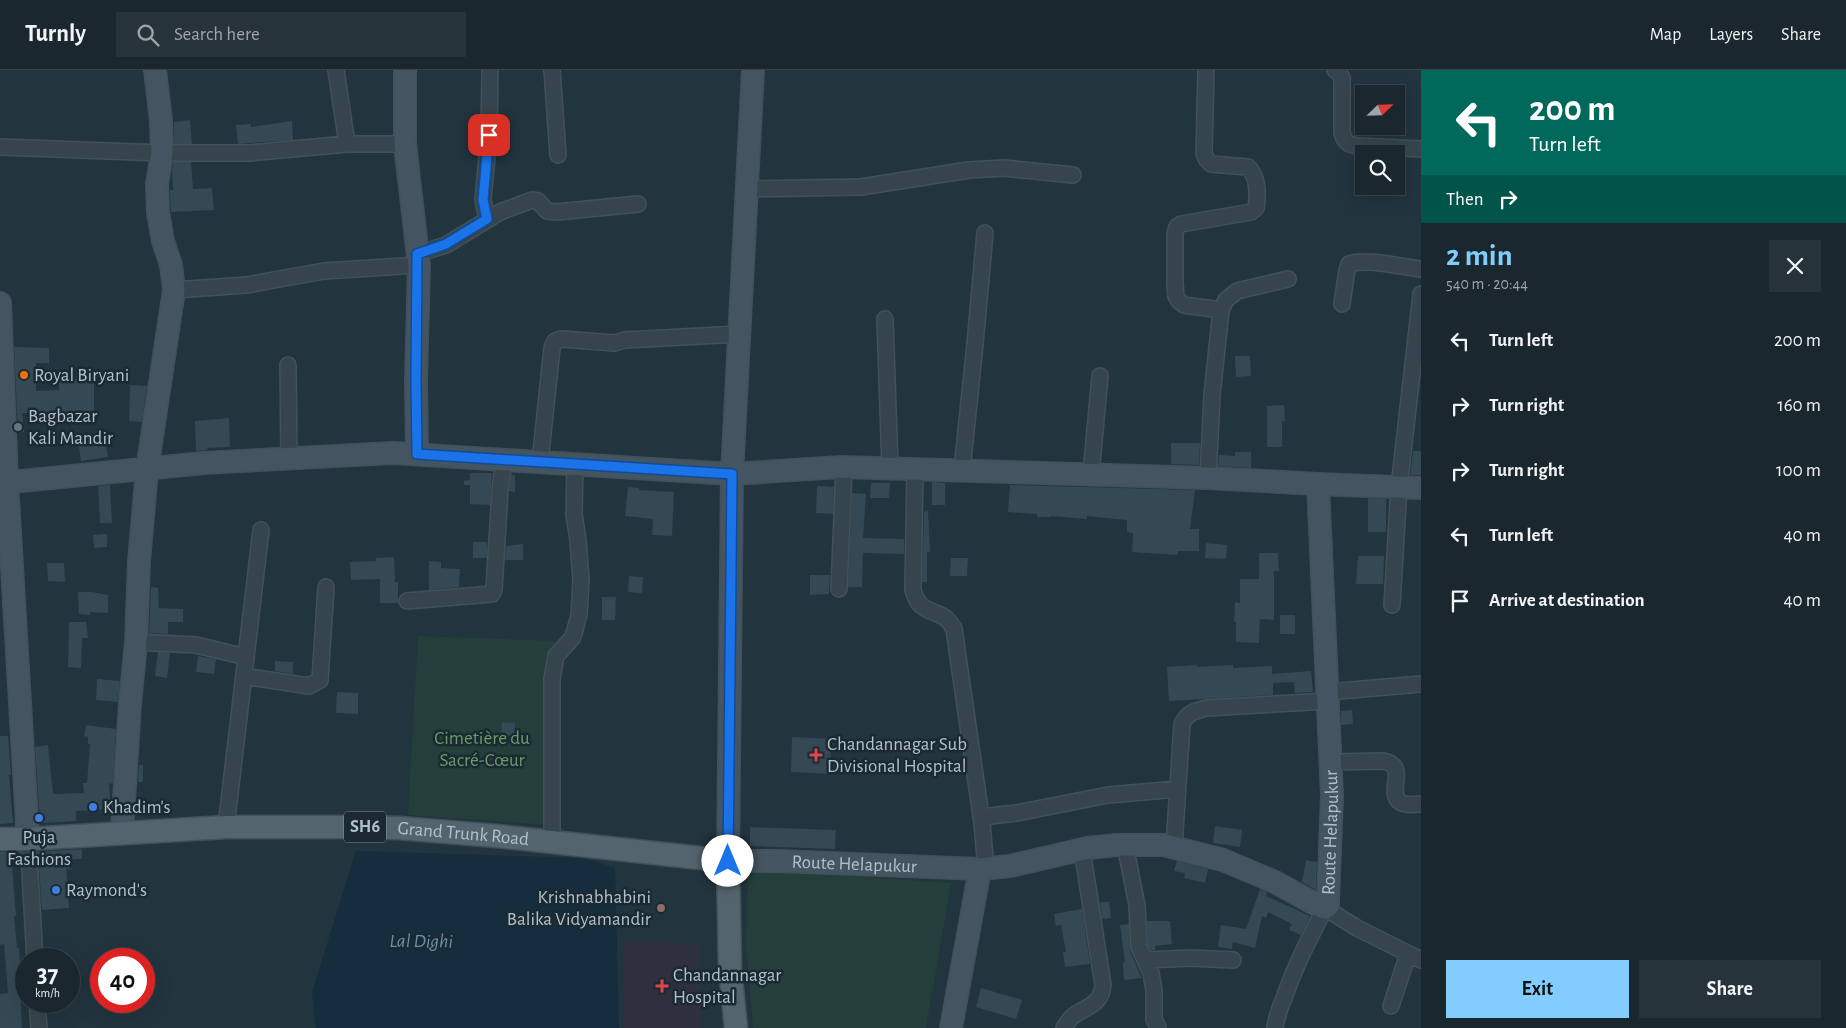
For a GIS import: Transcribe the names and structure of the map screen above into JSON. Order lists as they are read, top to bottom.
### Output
{
  "streets": {
    "main road": ["SH6", "Grand Trunk Road"],
    "street": ["Route Helapukur"]
  },
  "crossings": [
    ["Route Helapukur", "Grand Trunk Road"]
  ],
  "water": ["Lal Dighi"],
  "parks": ["Cimetière du Sacré-Cœur"],
  "places": {
    "other": [
      "Royal Biryani",
      "Bagbazar Kali Mandir",
      "Khadim's",
      "Puja Fashions",
      "Raymond's",
      "Krishnabhabini Balika Vidyamandir"
    ],
    "health": ["Chandannagar Sub Divisional Hospital", "Chandannagar Hospital"]
  },
  "north": "top right",
  "page": {
    "header": "Turnly",
    "search": "Search here",
    "nav": ["Map", "Layers", "Share"],
    "turn": ["200 m", "Turn left"],
    "then": "Then",
    "heading": ["2 min", "540 m · 20:44"],
    "list": [
      {
        "name": "Turn left",
        "value": "200 m"
      },
      {
        "name": "Turn right",
        "value": "160 m"
      },
      {
        "name": "Turn right",
        "value": "100 m"
      },
      {
        "name": "Turn left",
        "value": "40 m"
      },
      {
        "name": "Arrive at destination",
        "value": "40 m"
      }
    ],
    "speed": "37 km/h",
    "limit": "40",
    "buttons": ["Exit", "Share"]
  }
}
